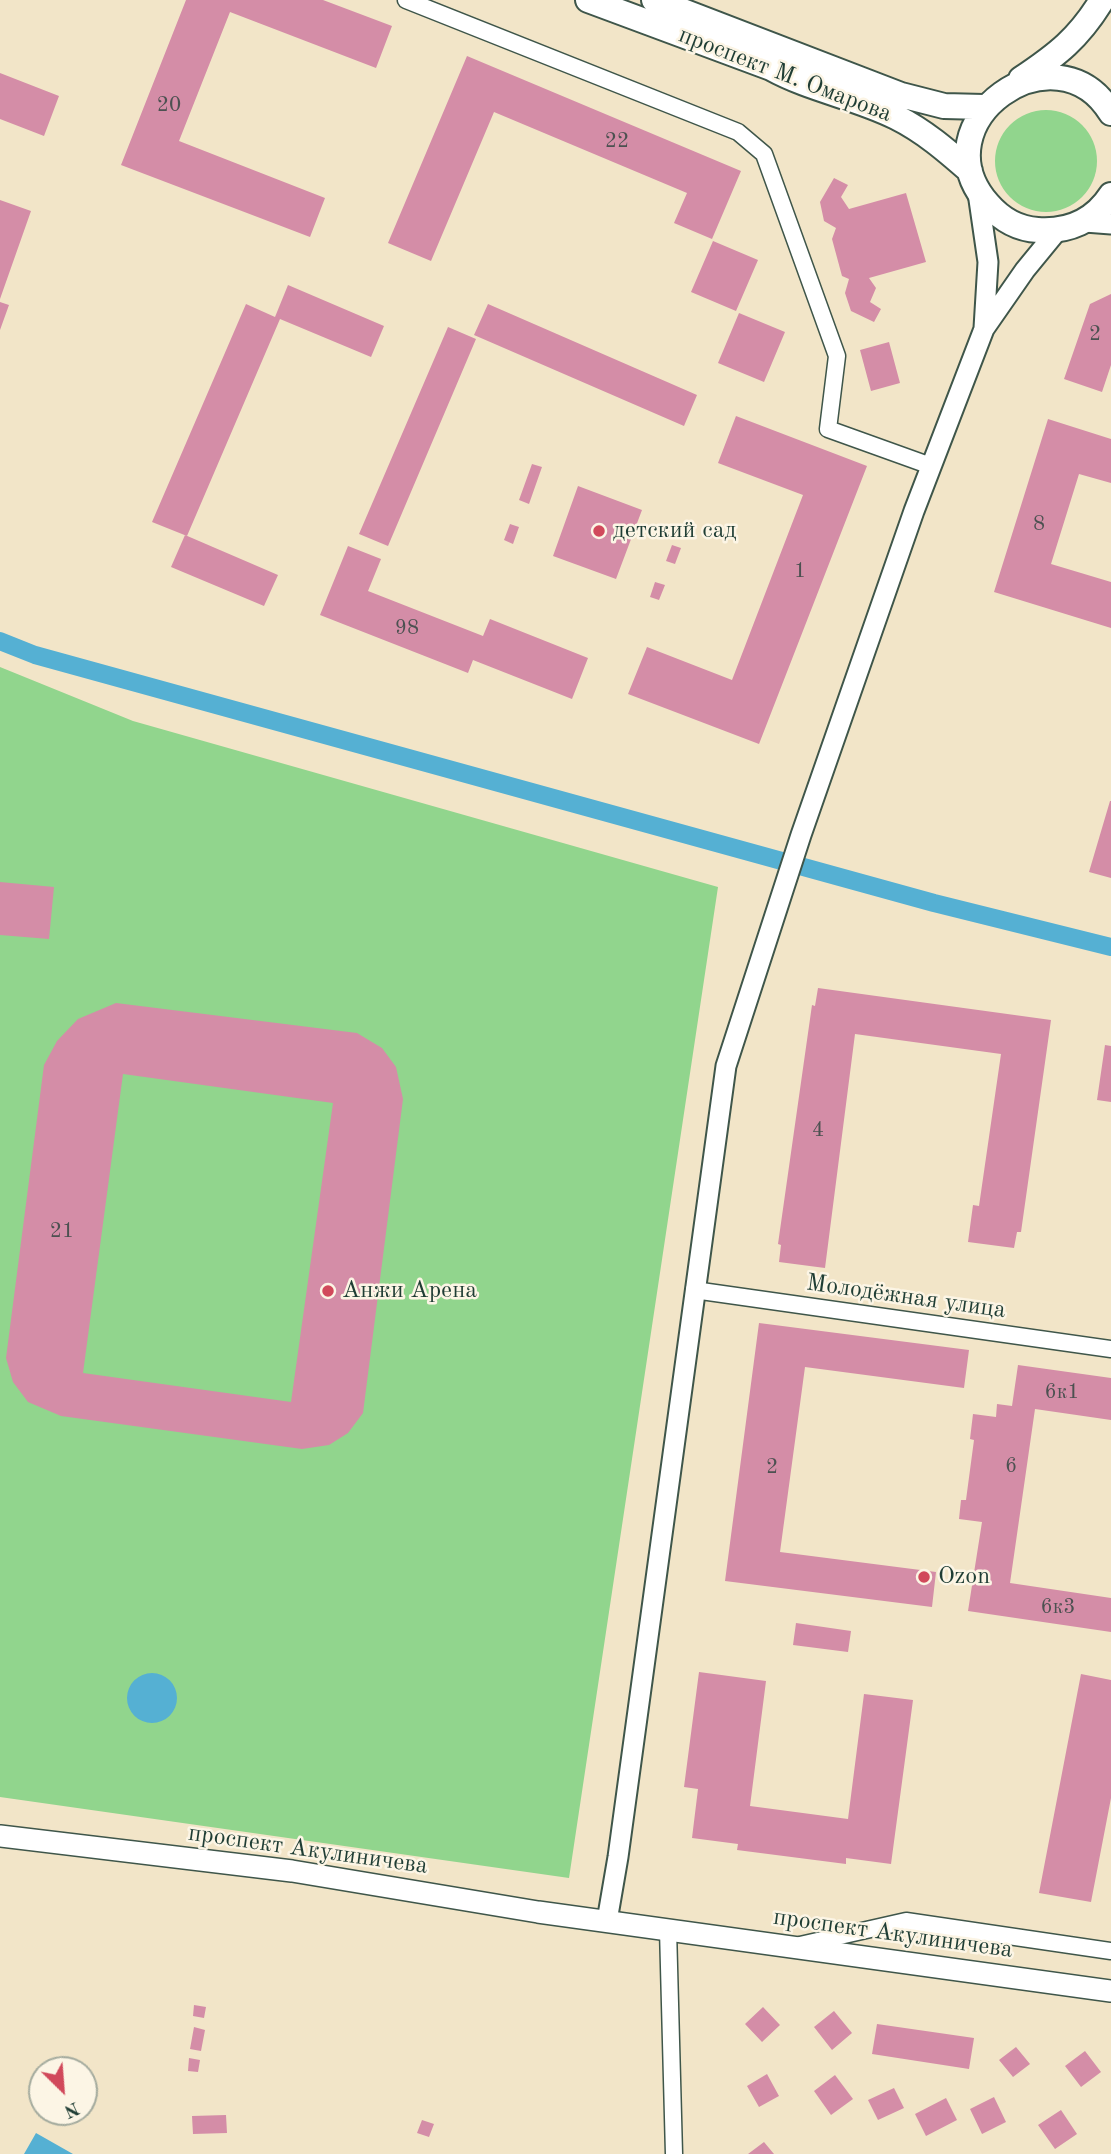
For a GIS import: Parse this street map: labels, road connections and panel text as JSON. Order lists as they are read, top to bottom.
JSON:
{
  "streets": {
    "main road": ["проспект М. Омарова", "проспект Акулиничева"],
    "street": ["Молодёжная улица"]
  },
  "places": ["детский сад", "Анжи Арена", "Ozon"],
  "house_numbers": [
    "20",
    "22",
    "2",
    "8",
    "1",
    "98",
    "4",
    "21",
    "6к1",
    "6",
    "2",
    "6к3"
  ],
  "north": "bottom right"
}
